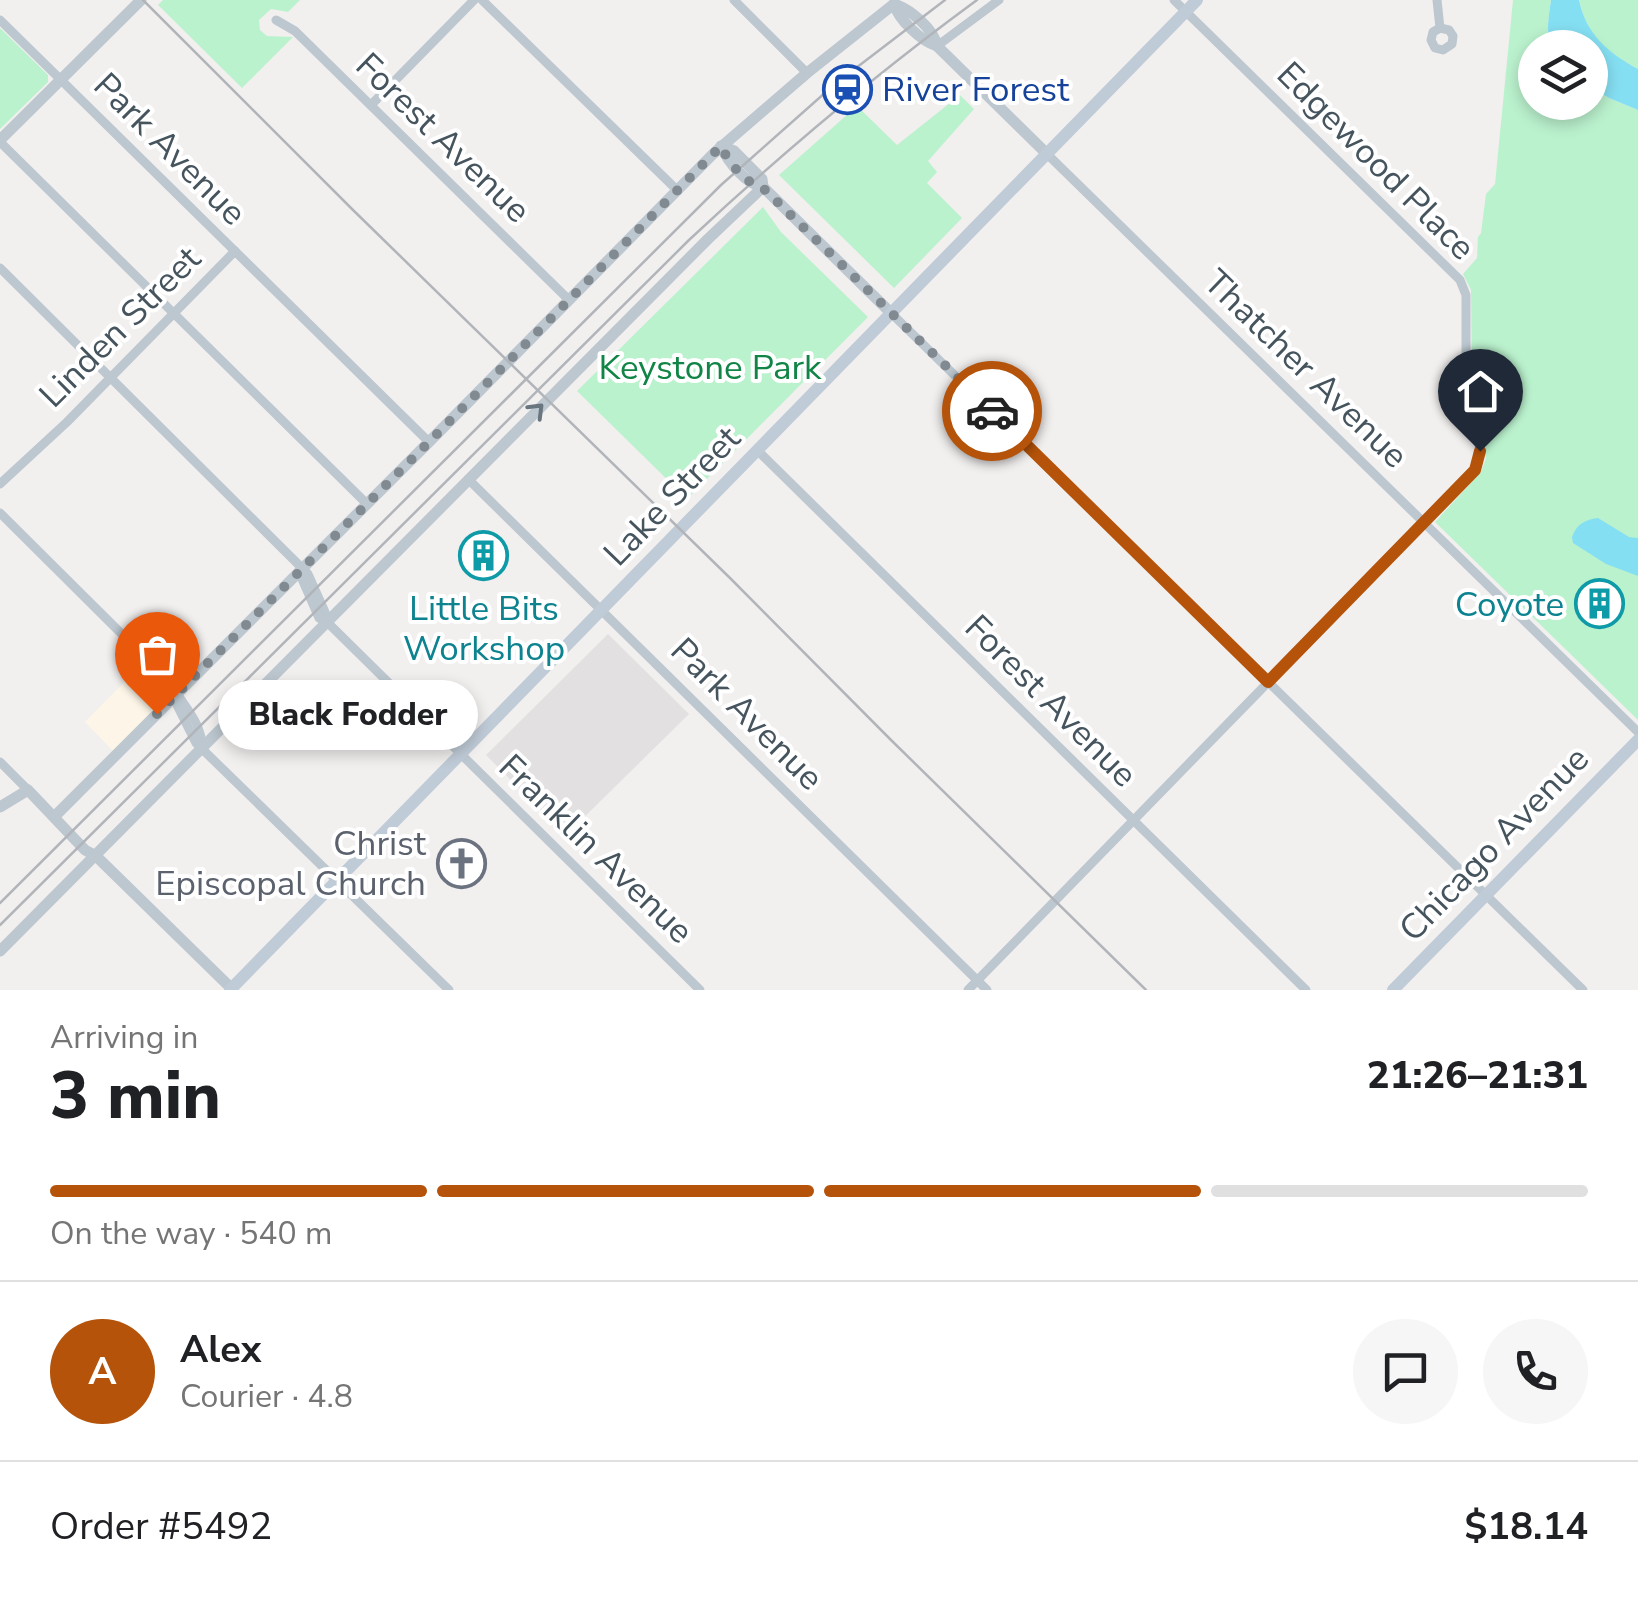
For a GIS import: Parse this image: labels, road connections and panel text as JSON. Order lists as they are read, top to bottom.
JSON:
{
  "streets": {
    "main road": ["Lake Street", "Chicago Avenue"],
    "street": [
      "Forest Avenue",
      "Park Avenue",
      "Edgewood Place",
      "Linden Street",
      "Thatcher Avenue",
      "Franklin Avenue"
    ]
  },
  "crossings": [
    ["Forest Avenue", "Lake Street"],
    ["Park Avenue", "Linden Street"],
    ["Park Avenue", "Lake Street"],
    ["Edgewood Place", "Thatcher Avenue"],
    ["Edgewood Place", "Lake Street"],
    ["Linden Street", "Franklin Avenue"],
    ["Thatcher Avenue", "Lake Street"],
    ["Thatcher Avenue", "Chicago Avenue"],
    ["Lake Street", "Franklin Avenue"]
  ],
  "parks": ["Keystone Park"],
  "places": {
    "station": ["River Forest"],
    "building": ["Little Bits Workshop", "Coyote"],
    "other": ["Black Fodder"],
    "church": ["Christ Episcopal Church"]
  },
  "page": {
    "bubble": "Black Fodder",
    "heading": ["3 min", "Arriving in", "21:26–21:31"],
    "panel": [
      "Alex",
      "Courier · 4.8",
      "Order #5492",
      "$18.14"
    ],
    "bar": "On the way · 540 m",
    "round": "A"
  }
}
